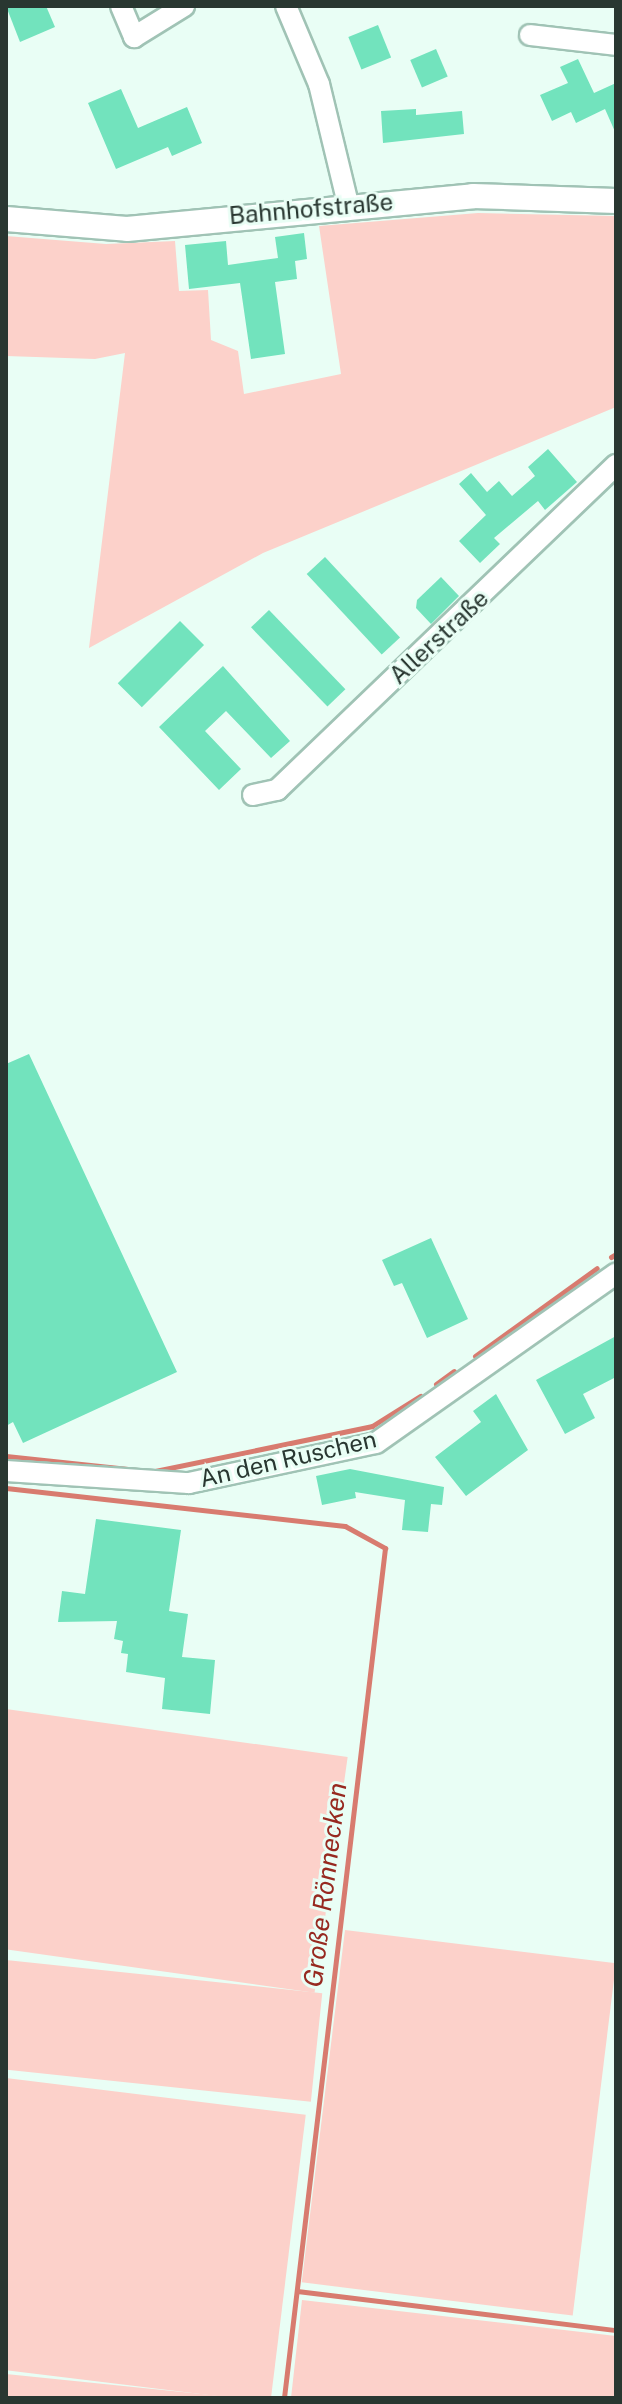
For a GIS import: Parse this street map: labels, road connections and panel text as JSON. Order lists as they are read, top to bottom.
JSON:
{
  "streets": {
    "street": ["Bahnhofstraße", "Allerstraße", "An den Ruschen"]
  },
  "water": ["Große Rönnecken"]
}
